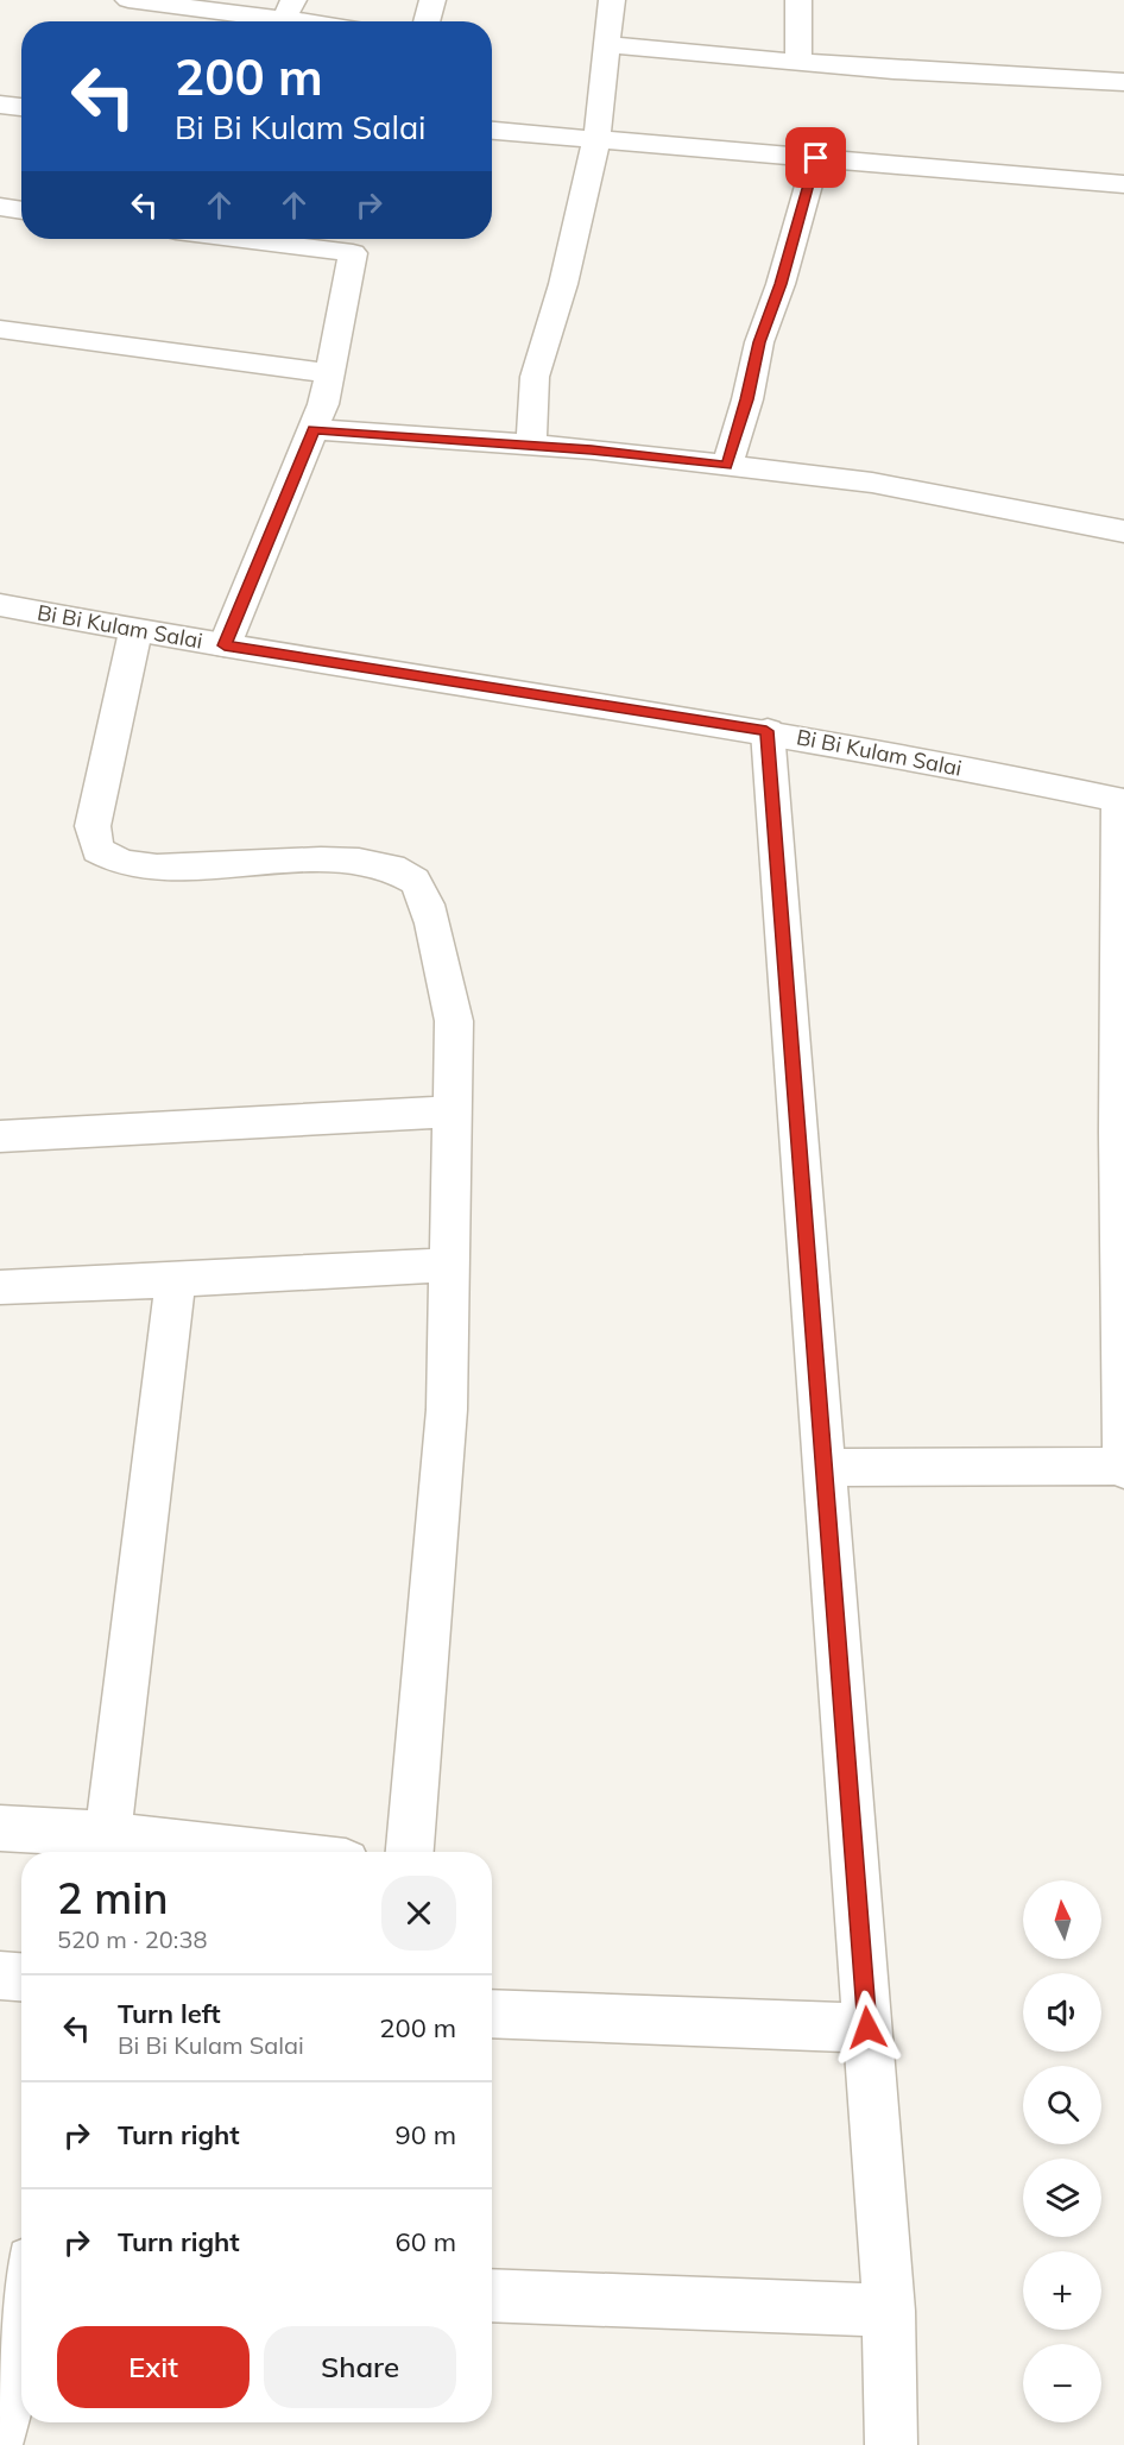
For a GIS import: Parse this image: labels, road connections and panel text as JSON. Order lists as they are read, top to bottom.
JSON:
{
  "streets": {
    "street": ["Bi Bi Kulam Salai"]
  },
  "north": "top",
  "page": {
    "turn": ["200 m", "Bi Bi Kulam Salai"],
    "heading": ["2 min", "520 m · 20:38"],
    "map_buttons": ["+", "−"],
    "list": [
      {
        "name": "Turn left",
        "note": "Bi Bi Kulam Salai",
        "value": "200 m"
      },
      {
        "name": "Turn right",
        "value": "90 m"
      },
      {
        "name": "Turn right",
        "value": "60 m"
      }
    ],
    "buttons": ["Exit", "Share"]
  }
}
